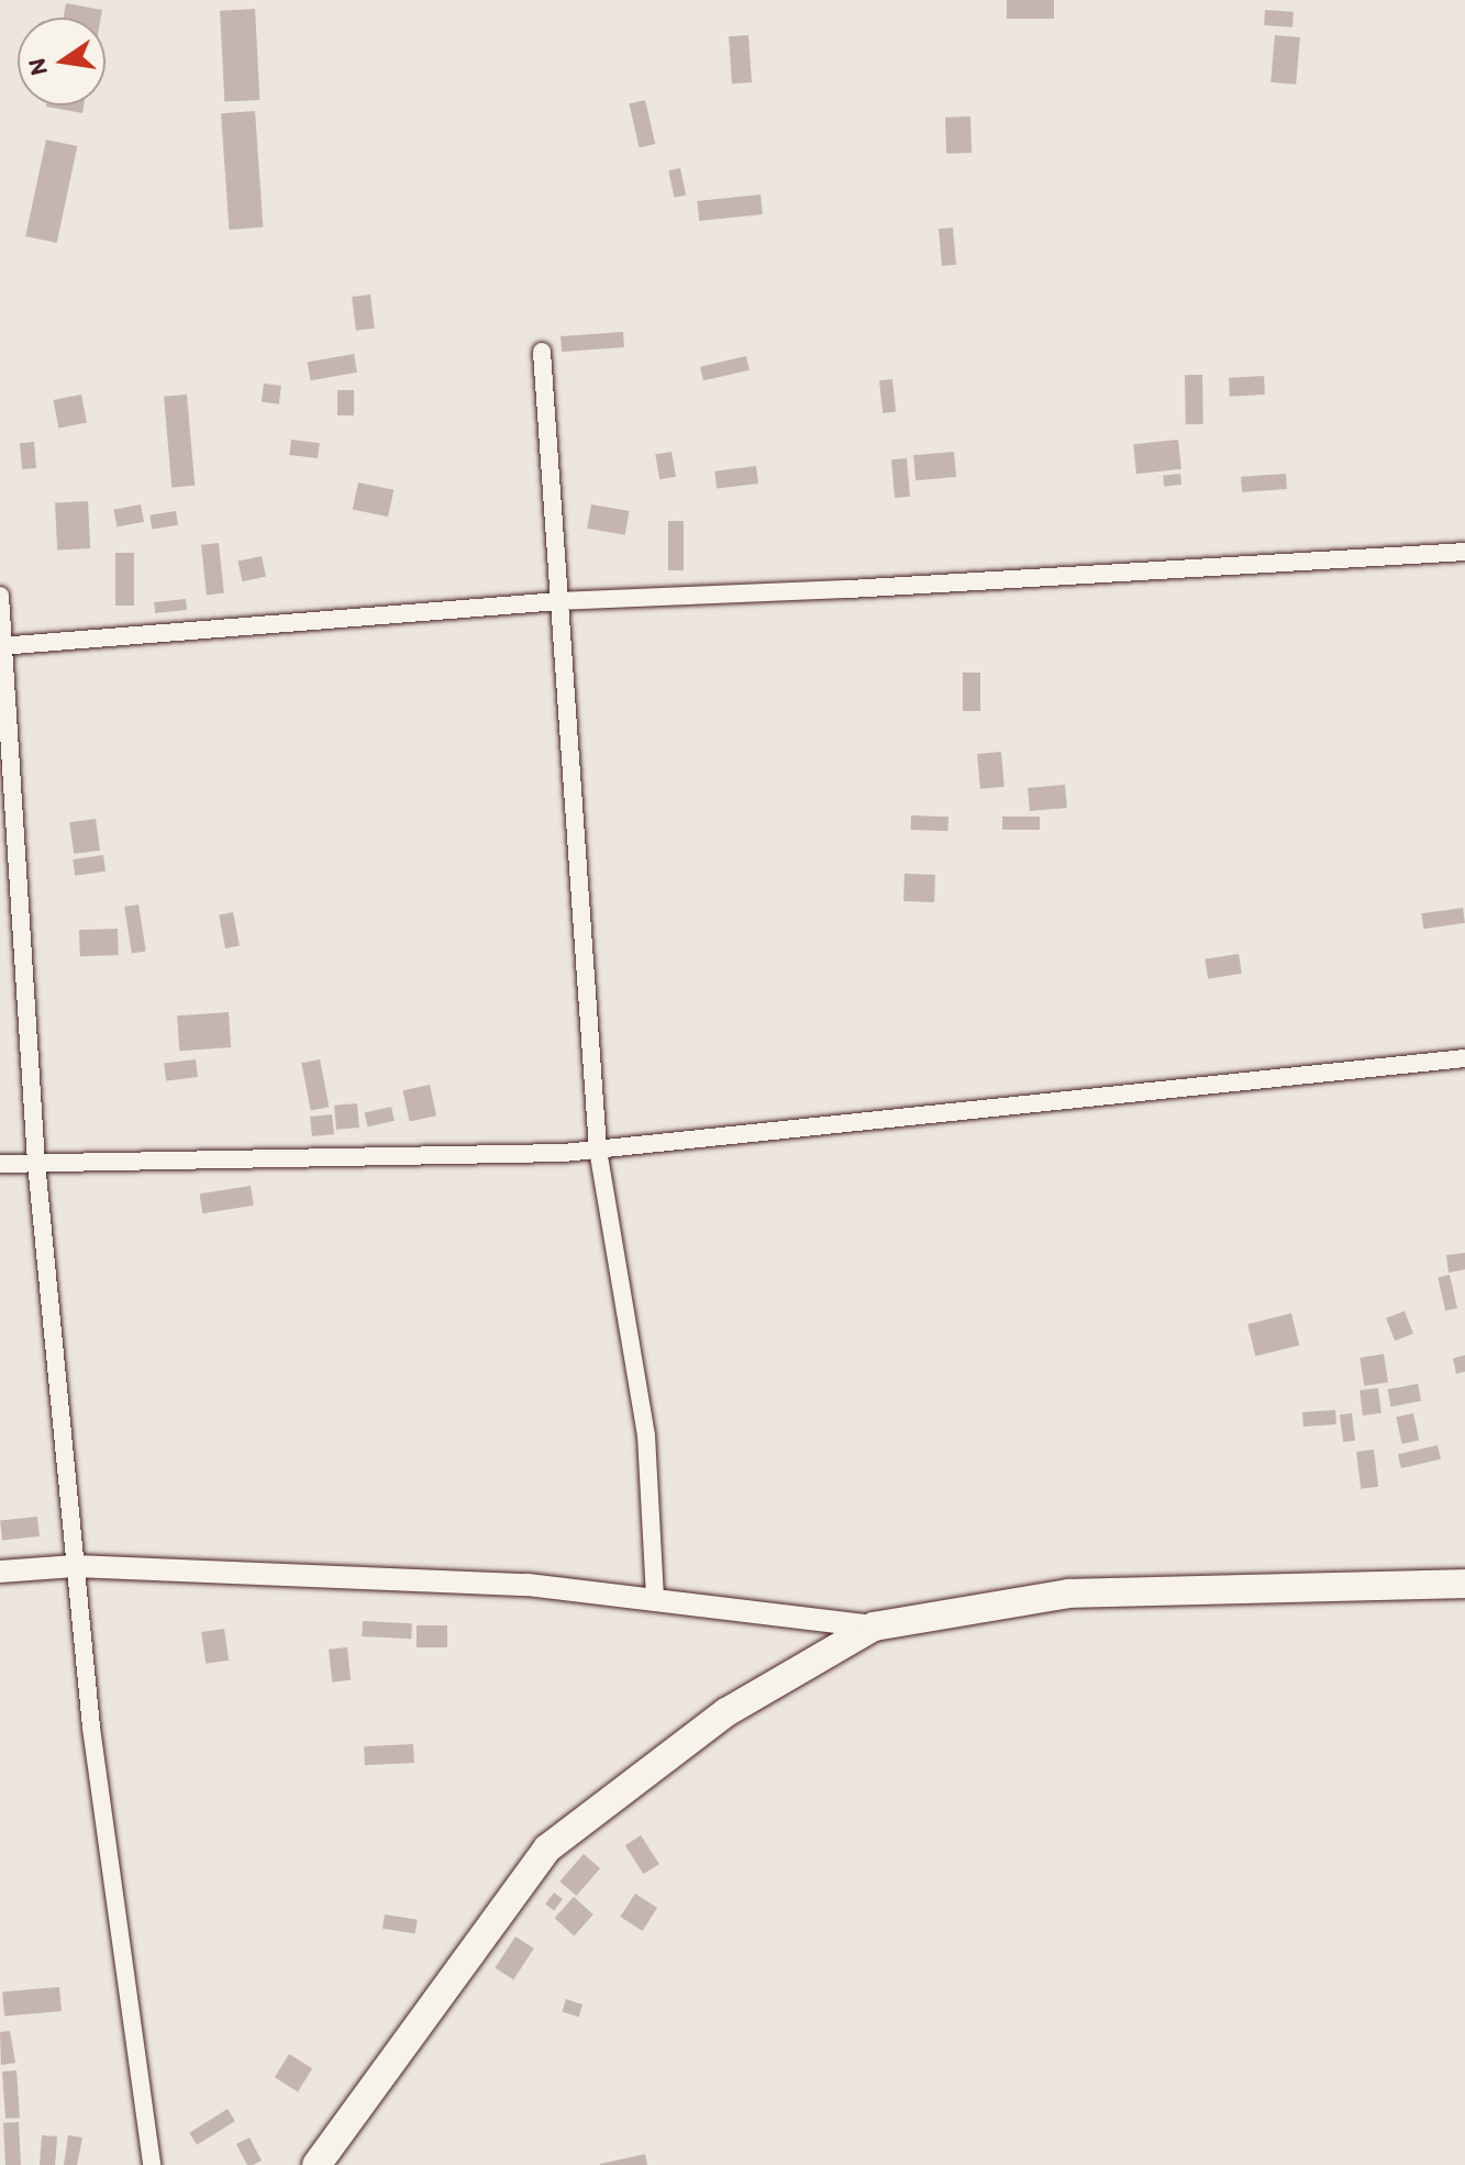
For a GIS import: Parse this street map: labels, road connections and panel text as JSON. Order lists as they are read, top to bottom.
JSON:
{
  "north": "left"
}
